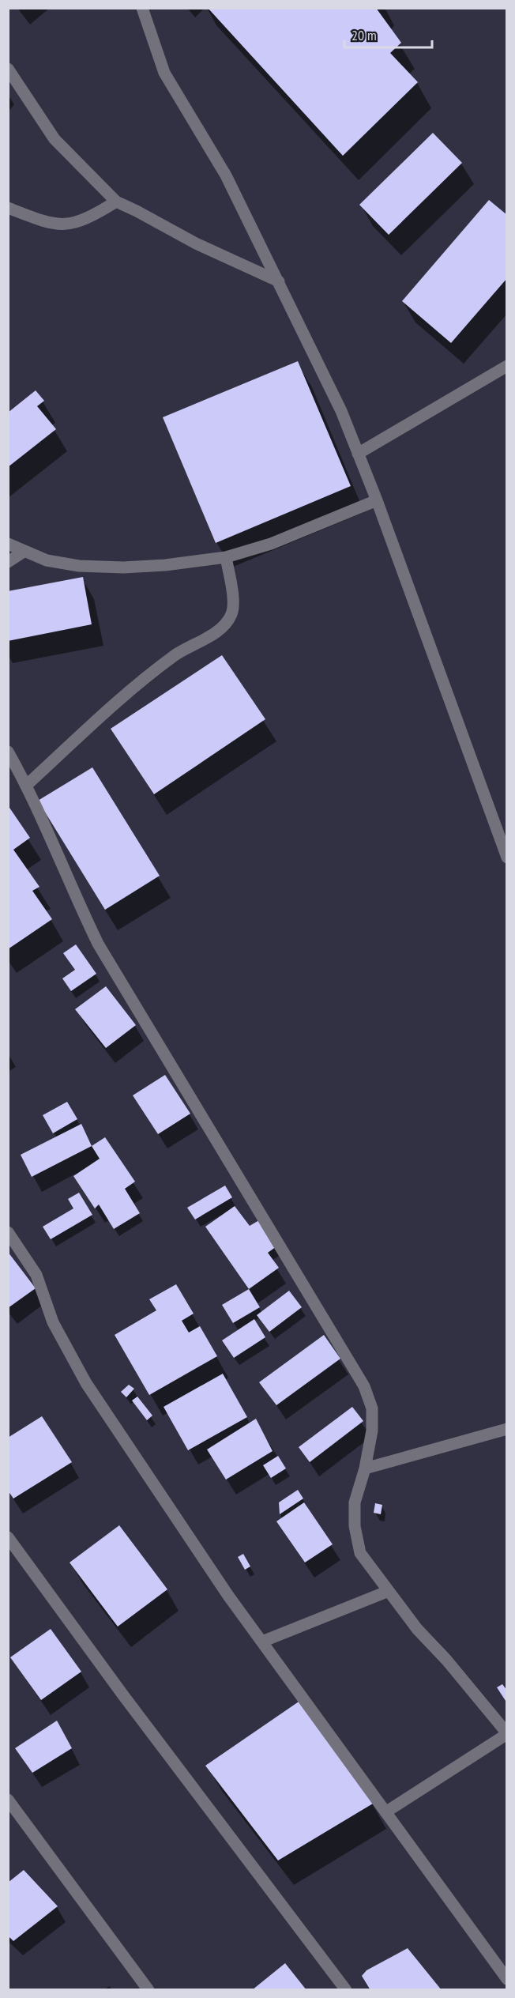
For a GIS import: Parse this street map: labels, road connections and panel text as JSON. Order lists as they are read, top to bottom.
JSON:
{
  "scale_bar": "20 m"
}
